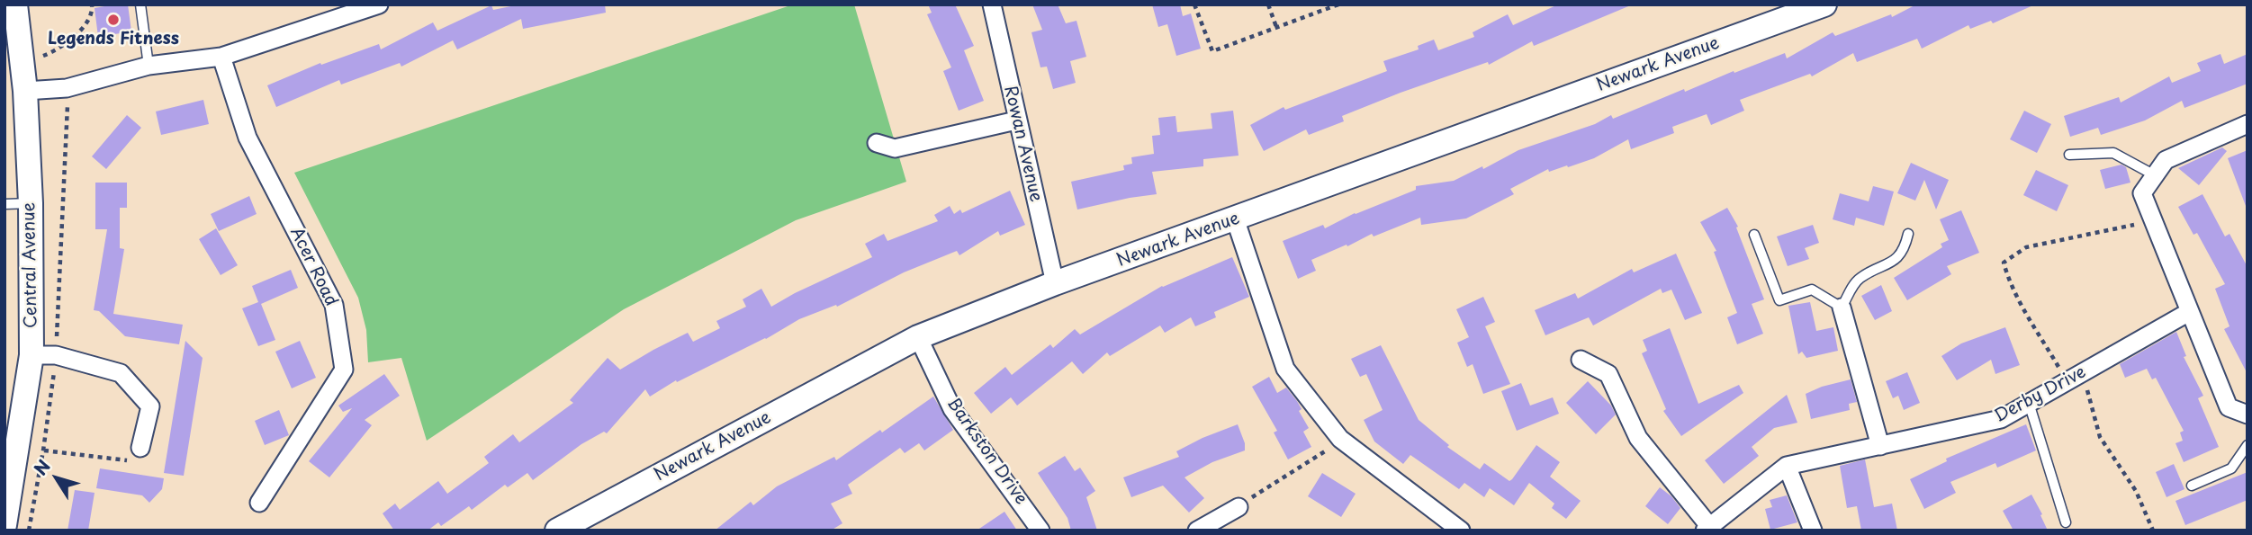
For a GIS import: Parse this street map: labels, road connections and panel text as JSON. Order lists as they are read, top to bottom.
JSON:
{
  "streets": {
    "street": [
      "Newark Avenue",
      "Rowan Avenue",
      "Central Avenue",
      "Acer Road",
      "Derby Drive",
      "Barkston Drive"
    ]
  },
  "crossings": [
    ["Newark Avenue", "Rowan Avenue"],
    ["Newark Avenue", "Barkston Drive"]
  ],
  "places": ["Legends Fitness"],
  "north": "top left"
}
